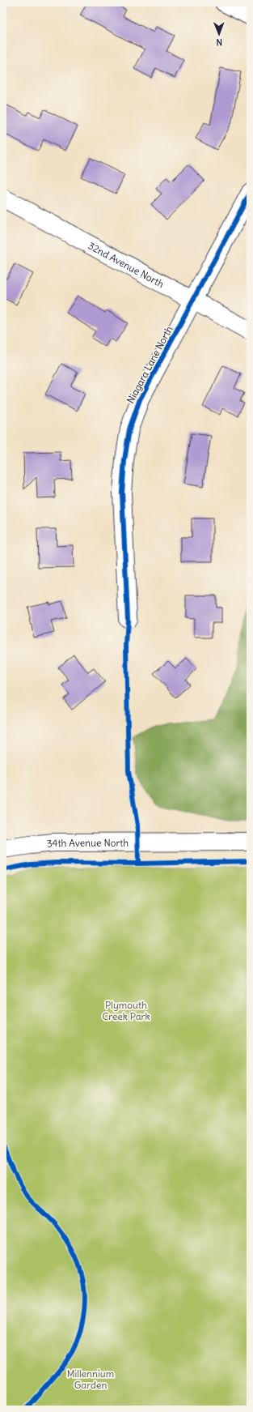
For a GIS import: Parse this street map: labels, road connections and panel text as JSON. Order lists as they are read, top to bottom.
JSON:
{
  "streets": {
    "street": ["32nd Avenue North", "Niagara Lane North", "34th Avenue North"]
  },
  "crossings": [
    ["32nd Avenue North", "Niagara Lane North"]
  ],
  "parks": ["Plymouth Creek Park", "Millennium Garden"],
  "north": "bottom"
}
